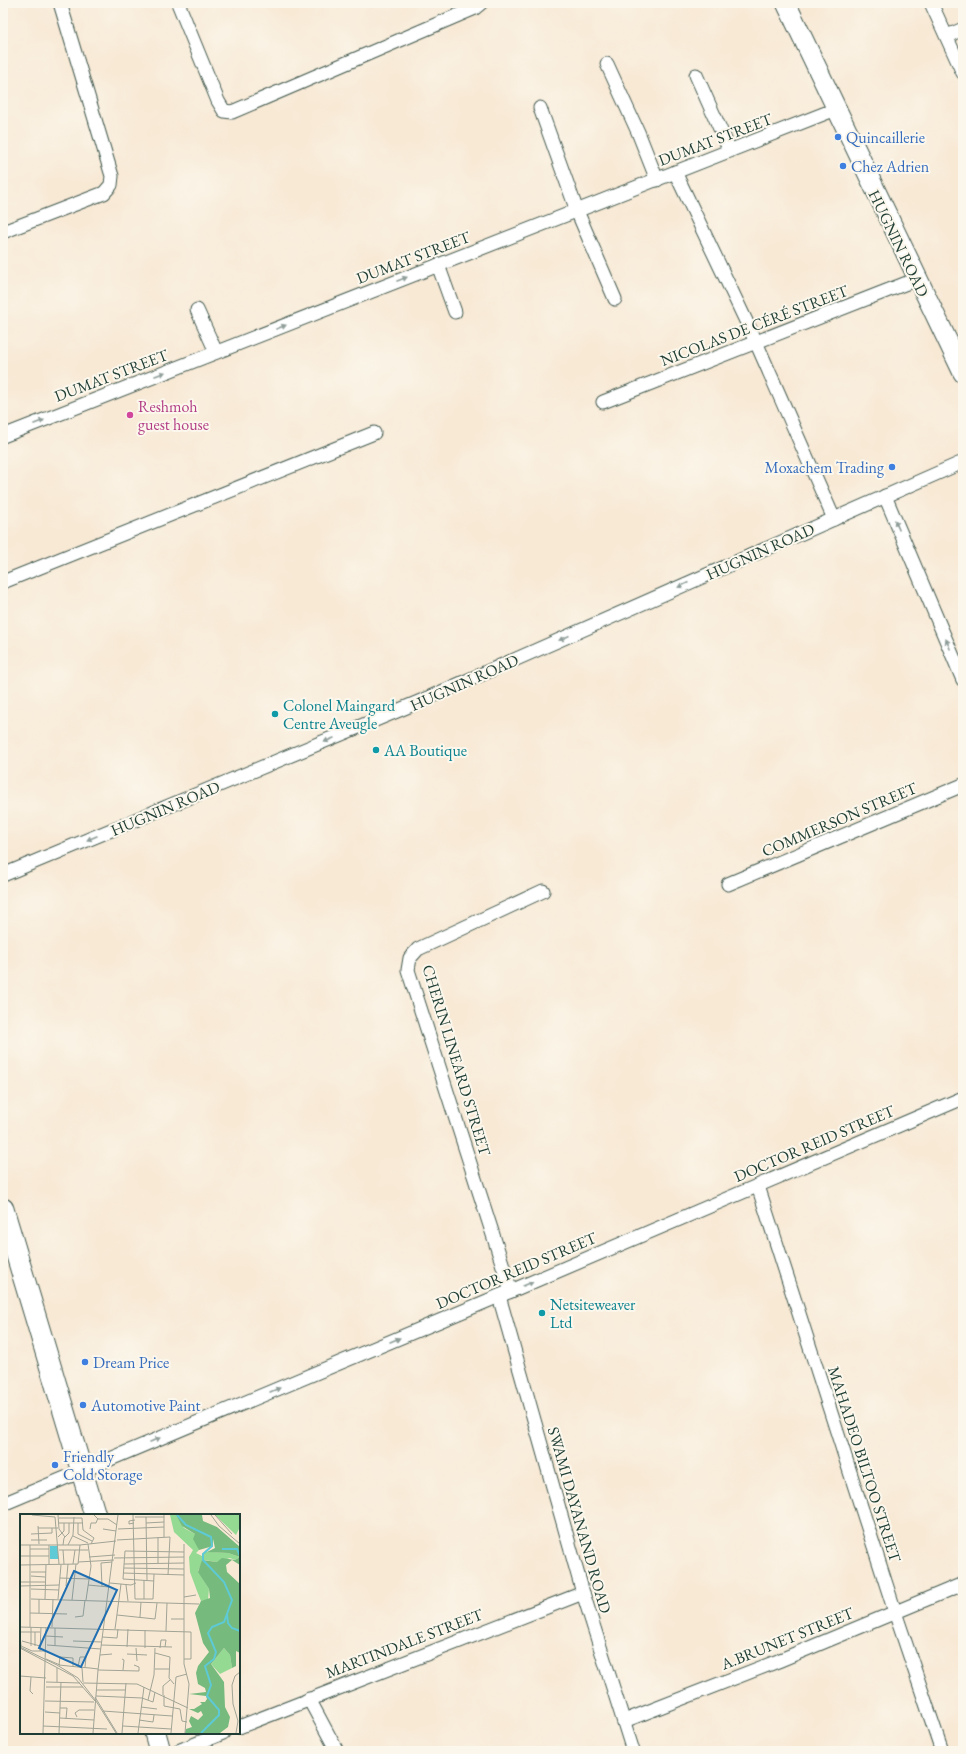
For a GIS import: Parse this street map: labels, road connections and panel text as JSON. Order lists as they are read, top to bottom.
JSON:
{
  "streets": {
    "street": [
      "DUMAT STREET",
      "HUGNIN ROAD",
      "NICOLAS DE CÉRÉ STREET",
      "COMMERSON STREET",
      "CHERIN LINEARD STREET",
      "DOCTOR REID STREET",
      "MAHADEO BILTOO STREET",
      "SWAMI DAYANAND ROAD",
      "A.BRUNET STREET",
      "MARTINDALE STREET"
    ]
  },
  "crossings": [
    ["DUMAT STREET", "HUGNIN ROAD"],
    ["HUGNIN ROAD", "NICOLAS DE CÉRÉ STREET"],
    ["CHERIN LINEARD STREET", "DOCTOR REID STREET"],
    ["CHERIN LINEARD STREET", "SWAMI DAYANAND ROAD"],
    ["DOCTOR REID STREET", "MAHADEO BILTOO STREET"],
    ["DOCTOR REID STREET", "SWAMI DAYANAND ROAD"],
    ["MAHADEO BILTOO STREET", "A.BRUNET STREET"],
    ["SWAMI DAYANAND ROAD", "A.BRUNET STREET"],
    ["SWAMI DAYANAND ROAD", "MARTINDALE STREET"]
  ],
  "one_way": ["DUMAT STREET", "HUGNIN ROAD", "DOCTOR REID STREET"],
  "places": [
    "Quincaillerie",
    "Chez Adrien",
    "Reshmoh guest house",
    "Moxachem Trading",
    "Colonel Maingard Centre Aveugle",
    "AA Boutique",
    "Netsiteweaver Ltd",
    "Dream Price",
    "Automotive Paint",
    "Friendly Cold Storage"
  ]
}
